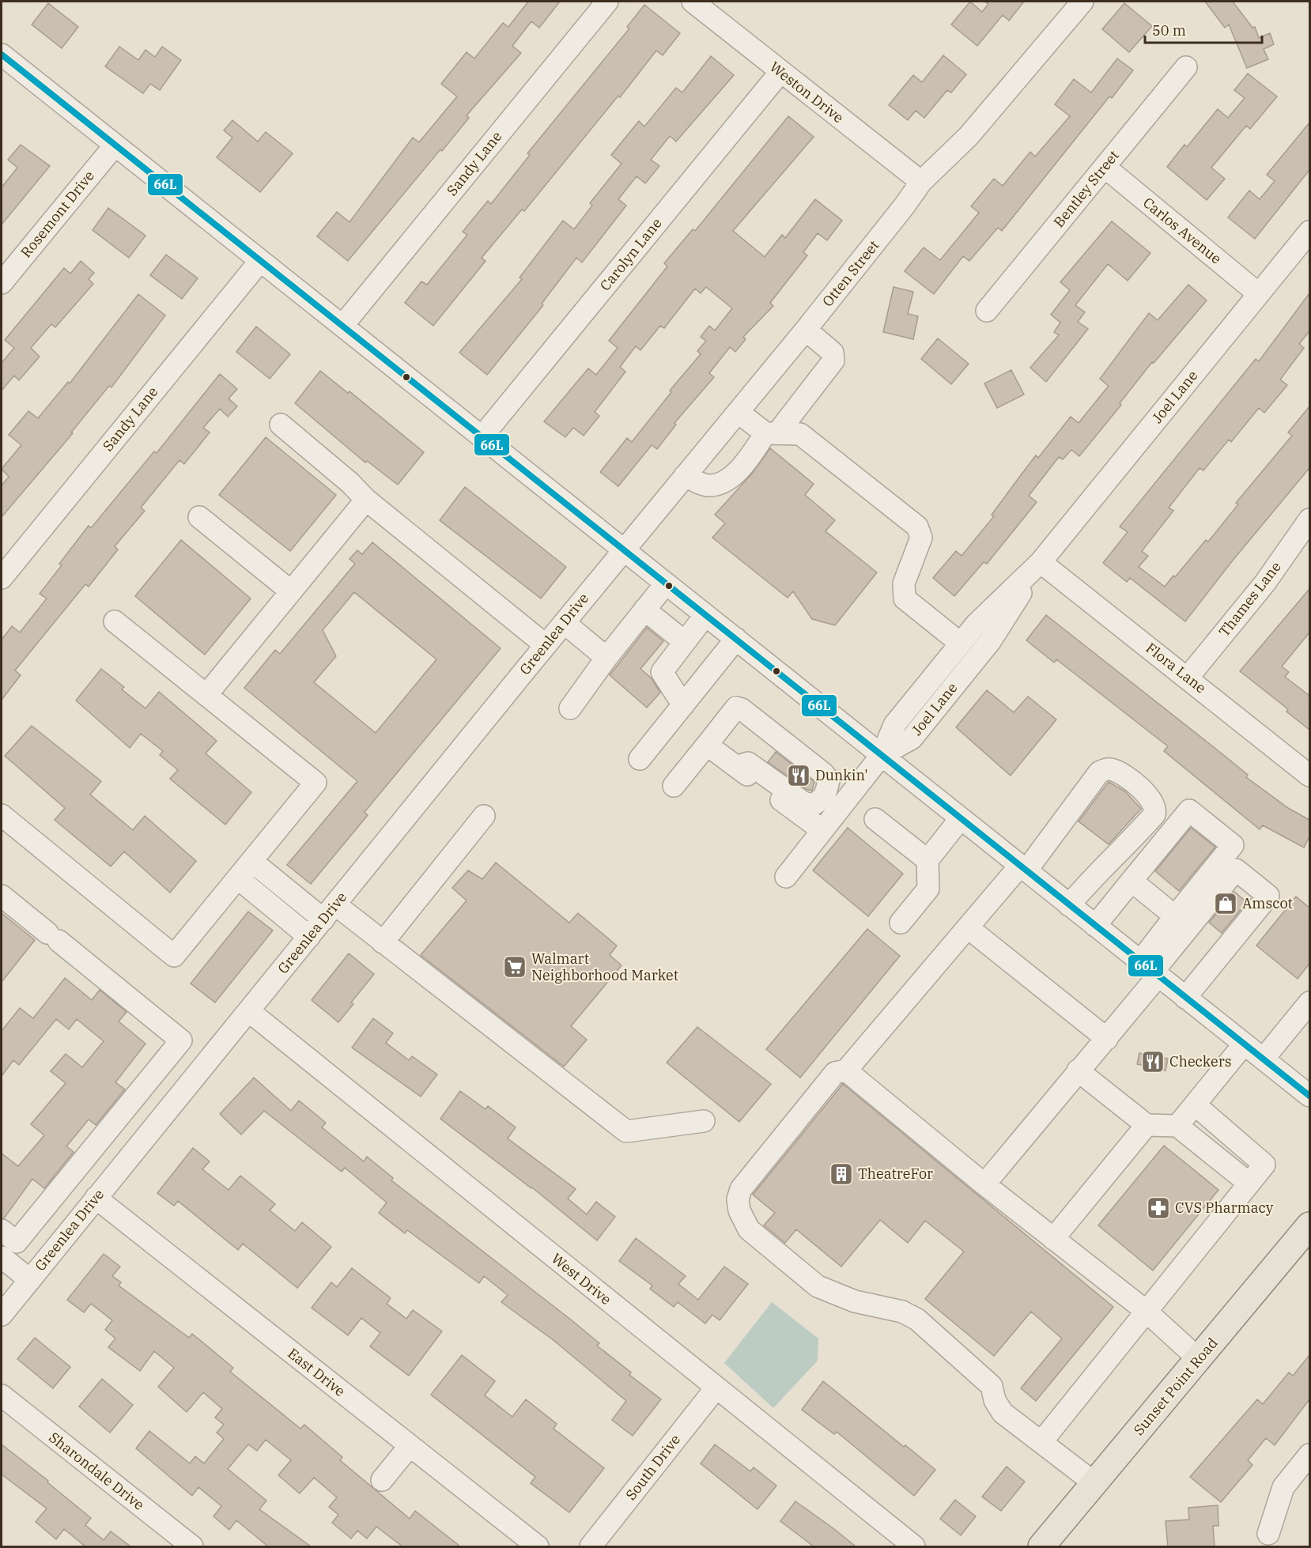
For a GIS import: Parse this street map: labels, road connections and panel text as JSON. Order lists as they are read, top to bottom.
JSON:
{
  "streets": {
    "main road": ["Sunset Point Road"],
    "street": [
      "Weston Drive",
      "Sandy Lane",
      "Bentley Street",
      "Rosemont Drive",
      "Carlos Avenue",
      "Carolyn Lane",
      "Otten Street",
      "Joel Lane",
      "Thames Lane",
      "Greenlea Drive",
      "Flora Lane",
      "West Drive",
      "East Drive",
      "South Drive",
      "Sharondale Drive"
    ]
  },
  "crossings": [
    ["Weston Drive", "Carolyn Lane"],
    ["Weston Drive", "Otten Street"],
    ["Bentley Street", "Carlos Avenue"],
    ["Carlos Avenue", "Joel Lane"],
    ["Otten Street", "Greenlea Drive"],
    ["Joel Lane", "Flora Lane"],
    ["Thames Lane", "Flora Lane"],
    ["Greenlea Drive", "West Drive"],
    ["Greenlea Drive", "East Drive"],
    ["West Drive", "South Drive"]
  ],
  "places": {
    "restaurant": ["Dunkin'", "Checkers"],
    "shop": ["Amscot"],
    "supermarket": ["Walmart Neighborhood Market"],
    "building": ["TheatreFor"],
    "pharmacy": ["CVS Pharmacy"]
  },
  "lines": ["transit line 66L"],
  "scale_bar": "50 m"
}
